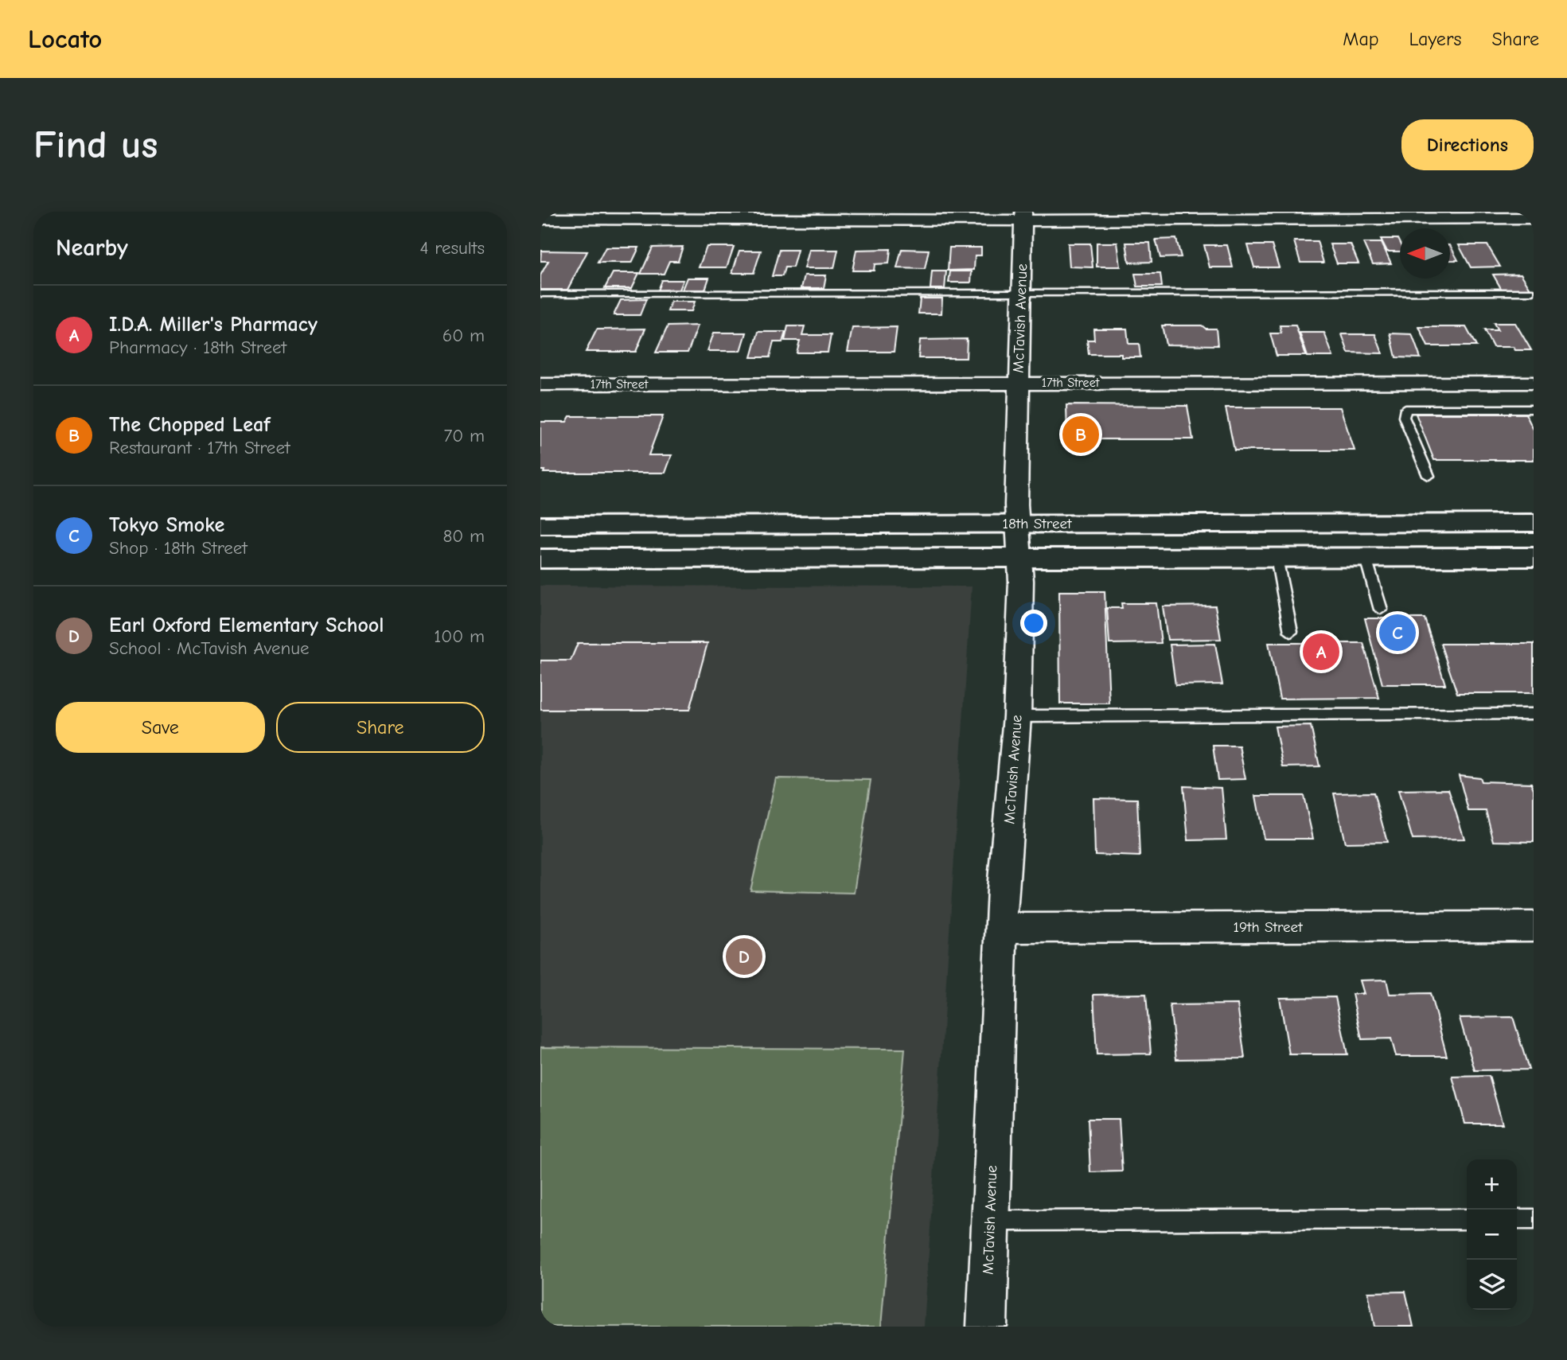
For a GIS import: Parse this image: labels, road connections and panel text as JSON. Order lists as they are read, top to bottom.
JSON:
{
  "streets": {
    "main road": ["18th Street"],
    "street": ["McTavish Avenue", "17th Street", "19th Street"]
  },
  "crossings": [
    ["McTavish Avenue", "17th Street"],
    ["McTavish Avenue", "18th Street"],
    ["McTavish Avenue", "19th Street"]
  ],
  "north": "left",
  "page": {
    "header": "Locato",
    "nav": ["Map", "Layers", "Share"],
    "buttons": [
      "Directions",
      ["Save", "Share"]
    ],
    "title": "Find us",
    "heading": ["Nearby", "4 results"],
    "list": [
      {
        "mark": "A",
        "name": "I.D.A. Miller's Pharmacy",
        "note": "Pharmacy · 18th Street",
        "value": "60 m"
      },
      {
        "mark": "B",
        "name": "The Chopped Leaf",
        "note": "Restaurant · 17th Street",
        "value": "70 m"
      },
      {
        "mark": "C",
        "name": "Tokyo Smoke",
        "note": "Shop · 18th Street",
        "value": "80 m"
      },
      {
        "mark": "D",
        "name": "Earl Oxford Elementary School",
        "note": "School · McTavish Avenue",
        "value": "100 m"
      }
    ],
    "pins": [
      "B",
      "C",
      "A",
      "D"
    ],
    "map_buttons": ["+", "−"]
  }
}
